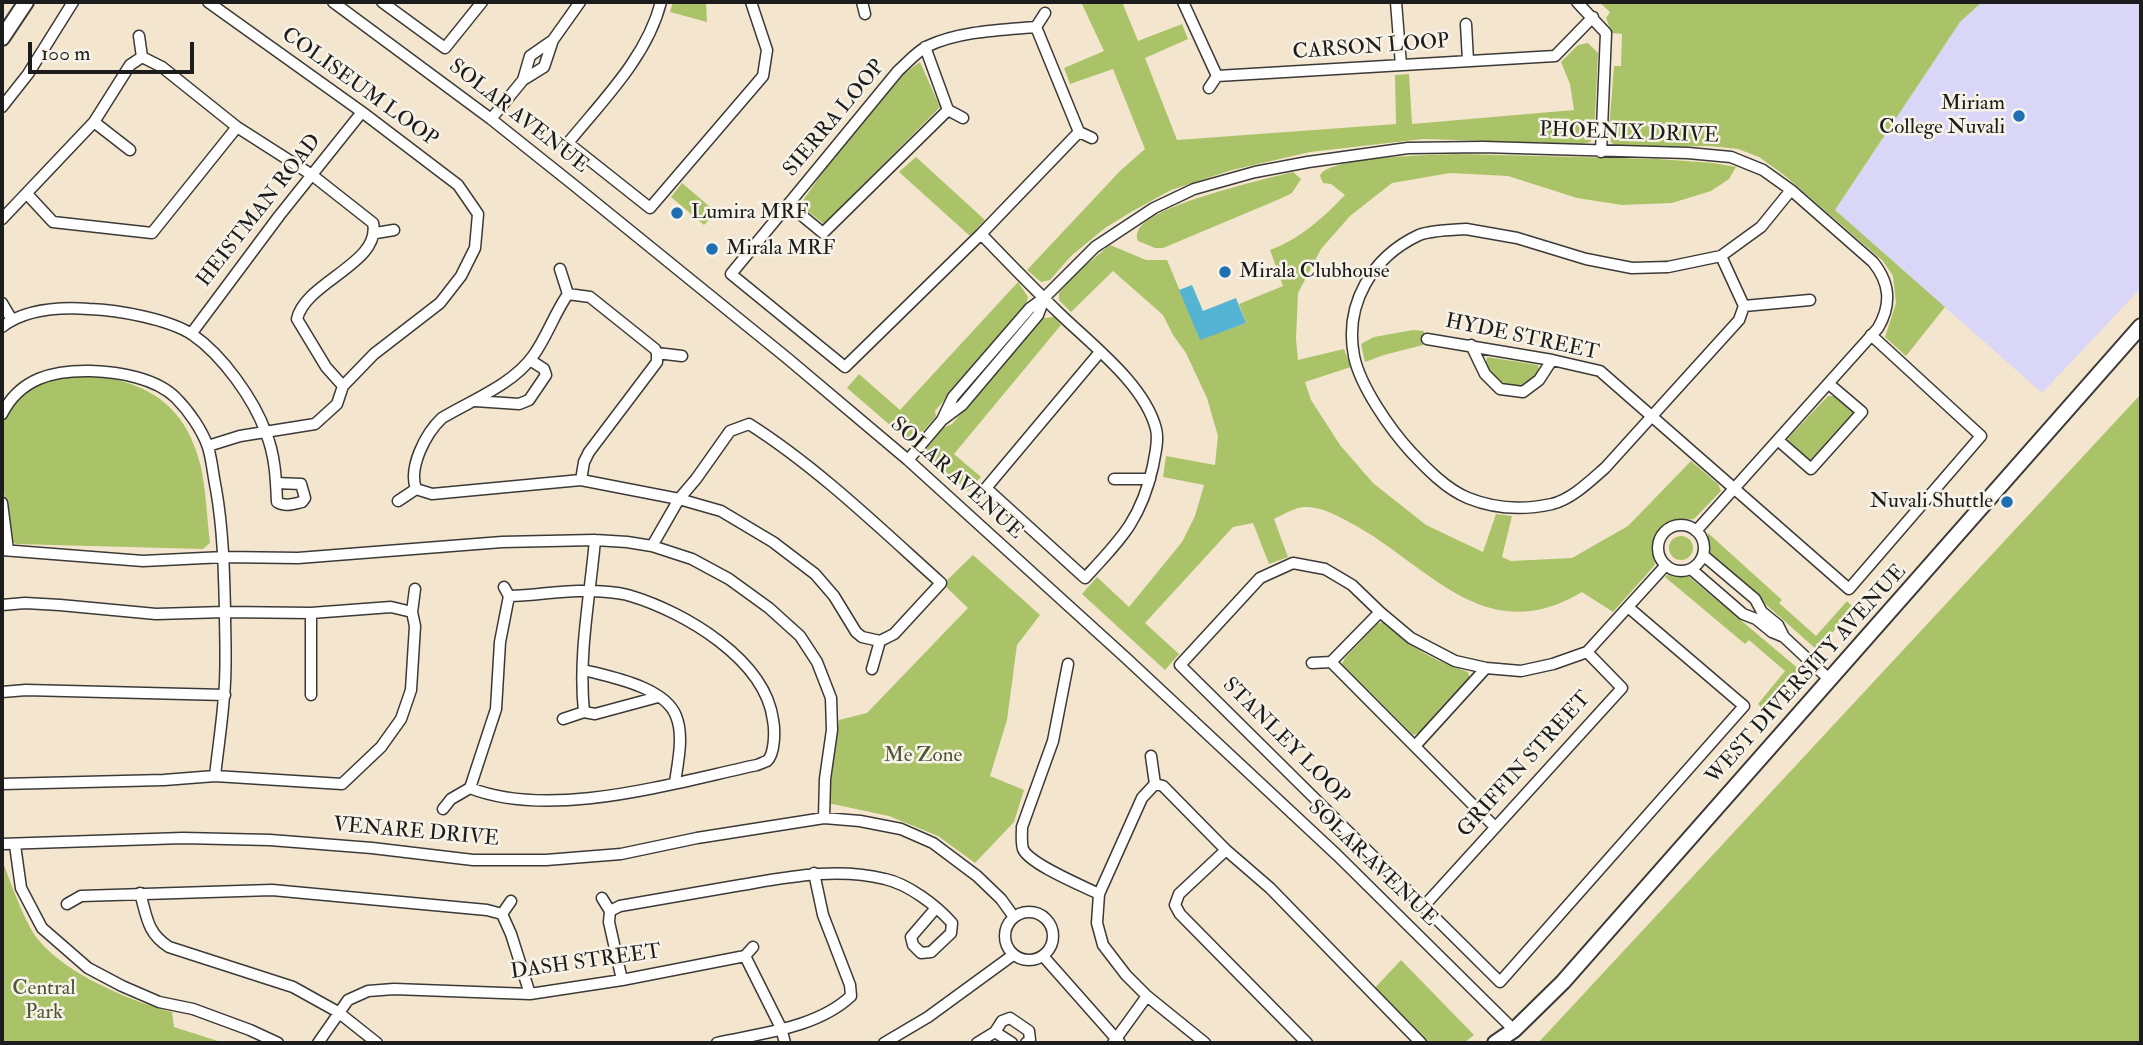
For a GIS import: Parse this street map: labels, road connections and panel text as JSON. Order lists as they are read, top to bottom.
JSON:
{
  "streets": {
    "street": [
      "CARSON LOOP",
      "COLISEUM LOOP",
      "SOLAR AVENUE",
      "SIERRA LOOP",
      "PHOENIX DRIVE",
      "HEISTMAN ROAD",
      "HYDE STREET",
      "WEST DIVERSITY AVENUE",
      "STANLEY LOOP",
      "GRIFFIN STREET",
      "VENARE DRIVE",
      "DASH STREET"
    ]
  },
  "crossings": [
    ["COLISEUM LOOP", "HEISTMAN ROAD"],
    ["SOLAR AVENUE", "PHOENIX DRIVE"],
    ["SOLAR AVENUE", "WEST DIVERSITY AVENUE"],
    ["PHOENIX DRIVE", "HYDE STREET"],
    ["PHOENIX DRIVE", "STANLEY LOOP"],
    ["STANLEY LOOP", "GRIFFIN STREET"]
  ],
  "parks": ["Me Zone", "Central Park"],
  "places": [
    "Miriam College Nuvali",
    "Lumira MRF",
    "Mirala MRF",
    "Mirala Clubhouse",
    "Nuvali Shuttle"
  ],
  "scale_bar": "100 m"
}
